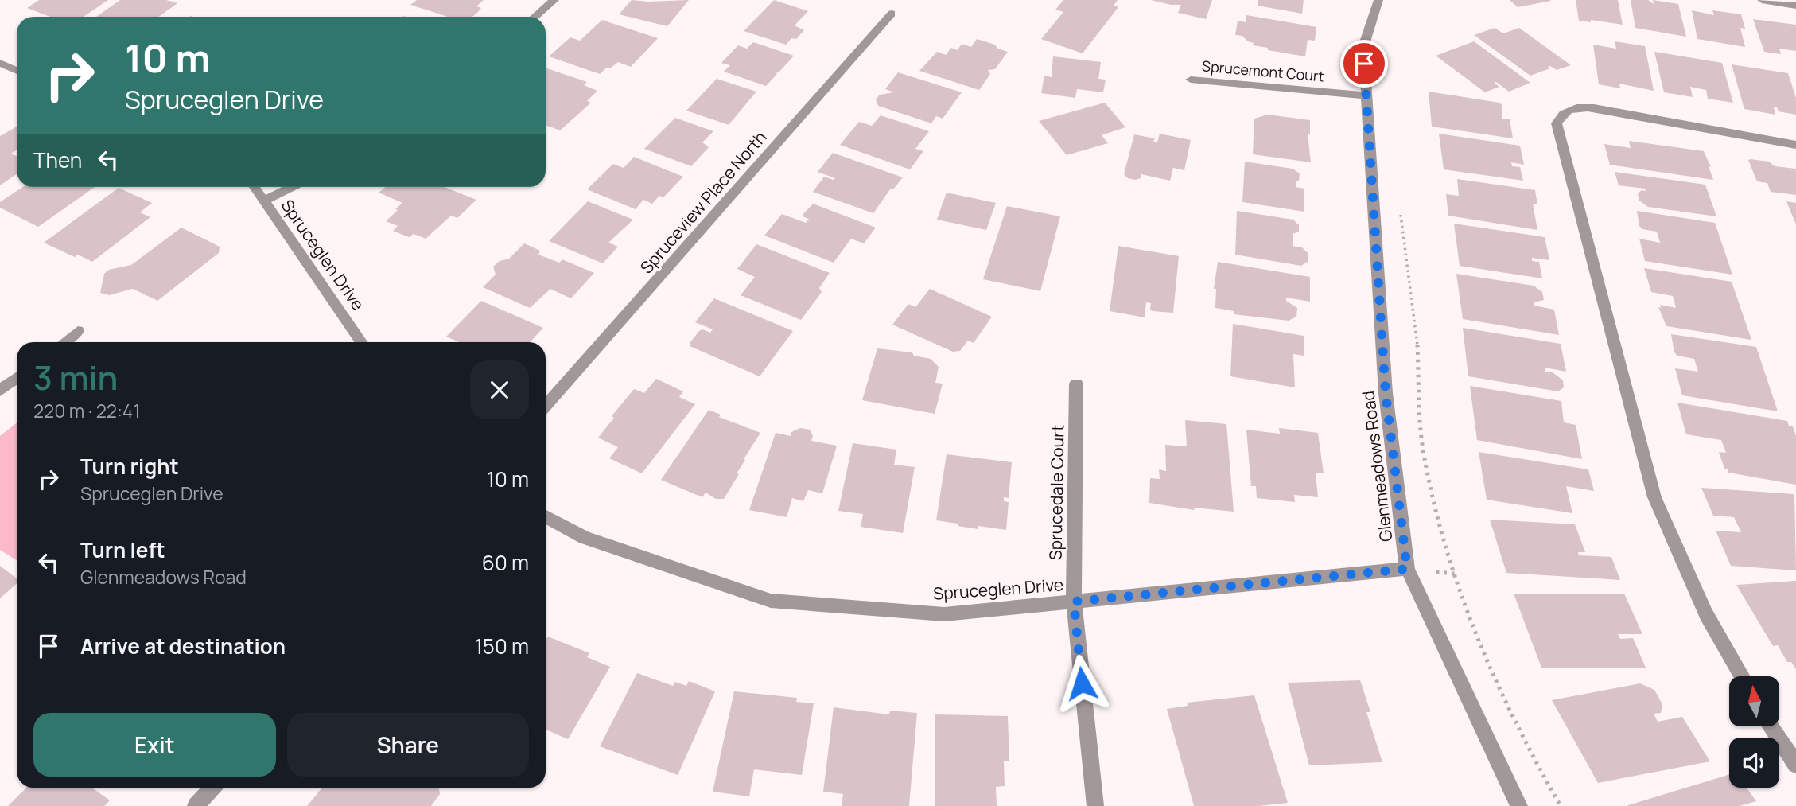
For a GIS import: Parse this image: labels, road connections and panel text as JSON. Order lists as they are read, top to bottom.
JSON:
{
  "streets": {
    "street": [
      "Sprucemont Court",
      "Spruceview Place North",
      "Spruceglen Drive",
      "Glenmeadows Road",
      "Sprucedale Court"
    ]
  },
  "crossings": [
    ["Sprucemont Court", "Glenmeadows Road"],
    ["Spruceglen Drive", "Glenmeadows Road"],
    ["Spruceglen Drive", "Sprucedale Court"]
  ],
  "north": "top",
  "page": {
    "turn": ["10 m", "Spruceglen Drive"],
    "then": "Then",
    "heading": ["3 min", "220 m · 22:41"],
    "list": [
      {
        "name": "Turn right",
        "note": "Spruceglen Drive",
        "value": "10 m"
      },
      {
        "name": "Turn left",
        "note": "Glenmeadows Road",
        "value": "60 m"
      },
      {
        "name": "Arrive at destination",
        "value": "150 m"
      }
    ],
    "buttons": ["Exit", "Share"]
  }
}
